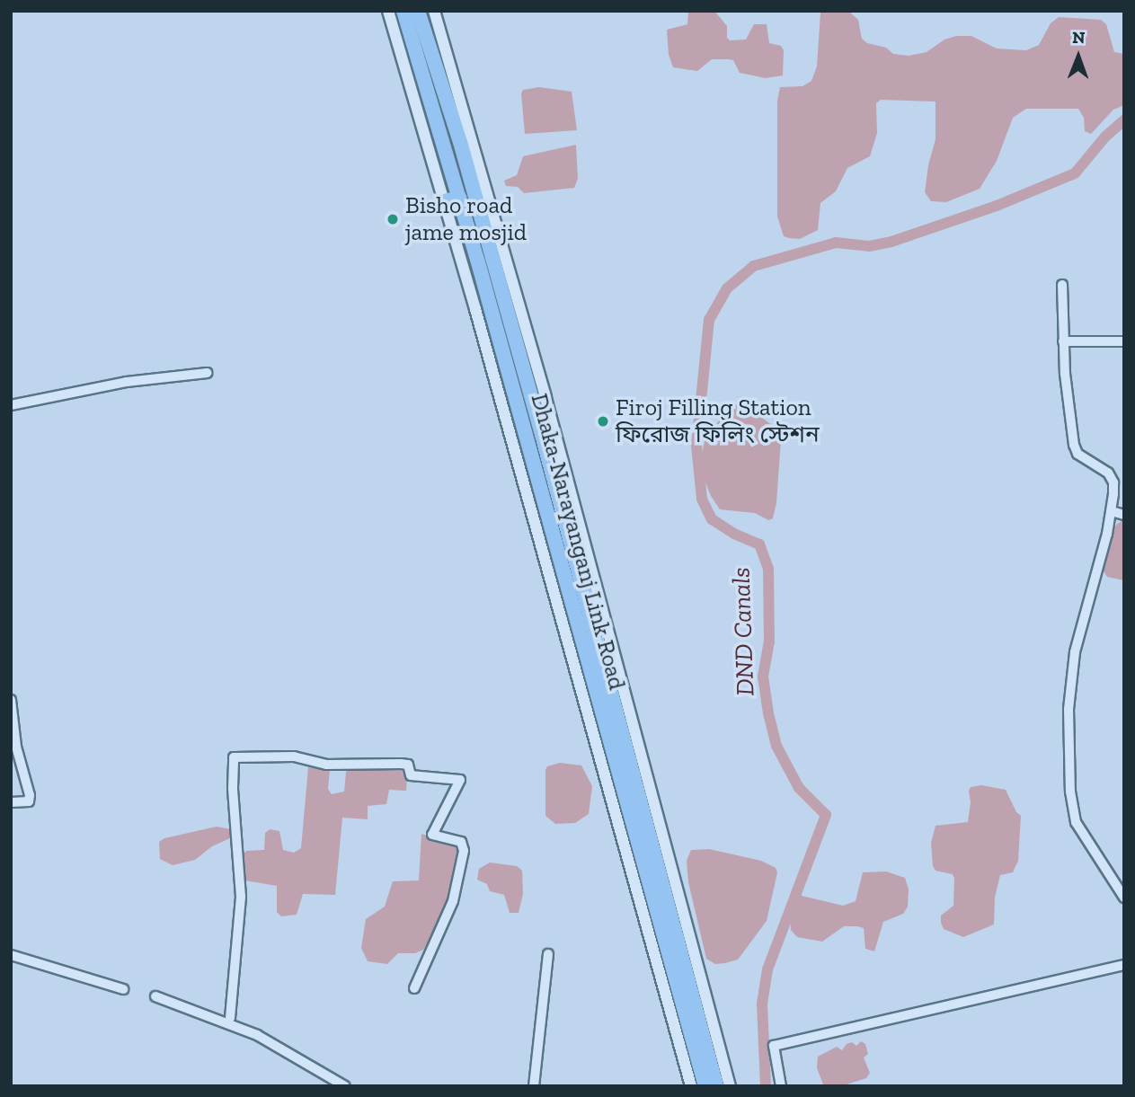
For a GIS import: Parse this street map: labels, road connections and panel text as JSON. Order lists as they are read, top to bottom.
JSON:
{
  "streets": {
    "main road": ["Dhaka-Narayanganj Link Road"]
  },
  "water": ["DND Canals"],
  "places": ["Bisho road jame mosjid", "Firoj Filling Station ফিরোজ ফিলিং স্টেশন"],
  "north": "top"
}
